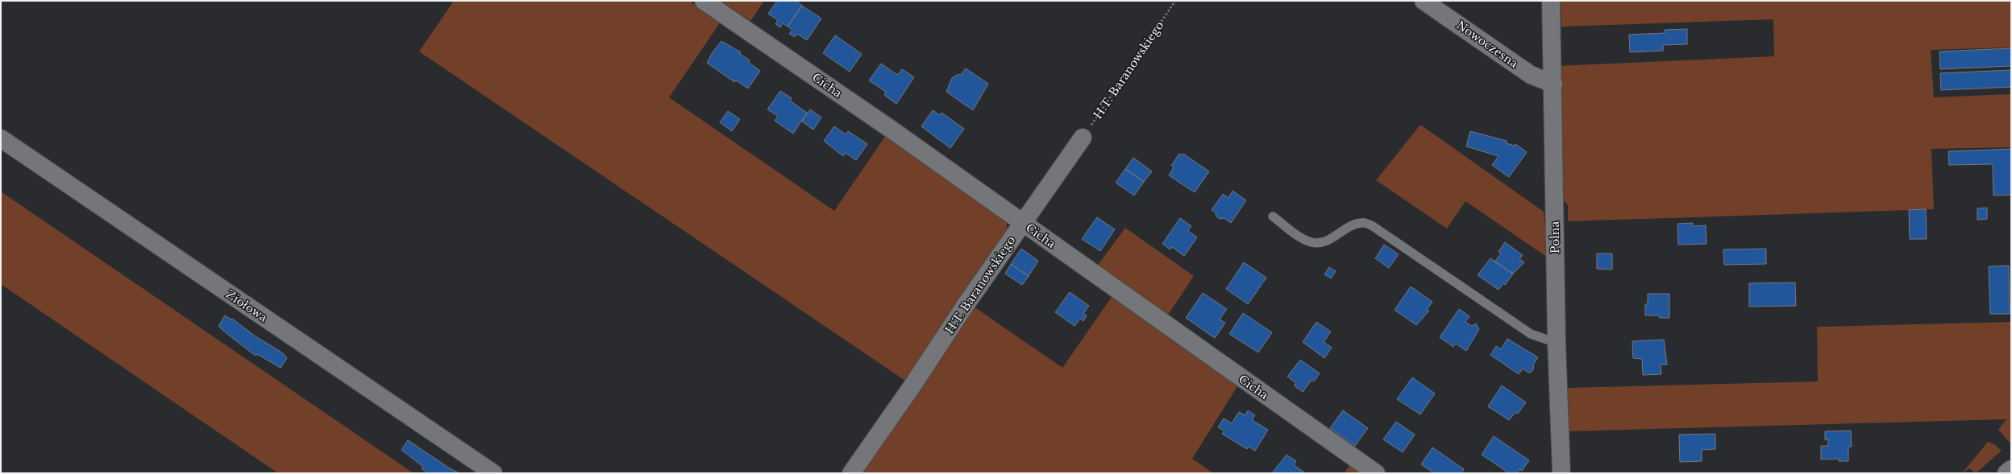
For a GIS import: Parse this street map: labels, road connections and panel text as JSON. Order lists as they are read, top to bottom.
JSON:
{
  "streets": {
    "street": [
      "Nowoczesna",
      "H.T. Baranowskiego",
      "Cicha",
      "Polna",
      "Ziołowa"
    ]
  },
  "crossings": [
    ["Nowoczesna", "Polna"],
    ["H.T. Baranowskiego", "Cicha"]
  ]
}
